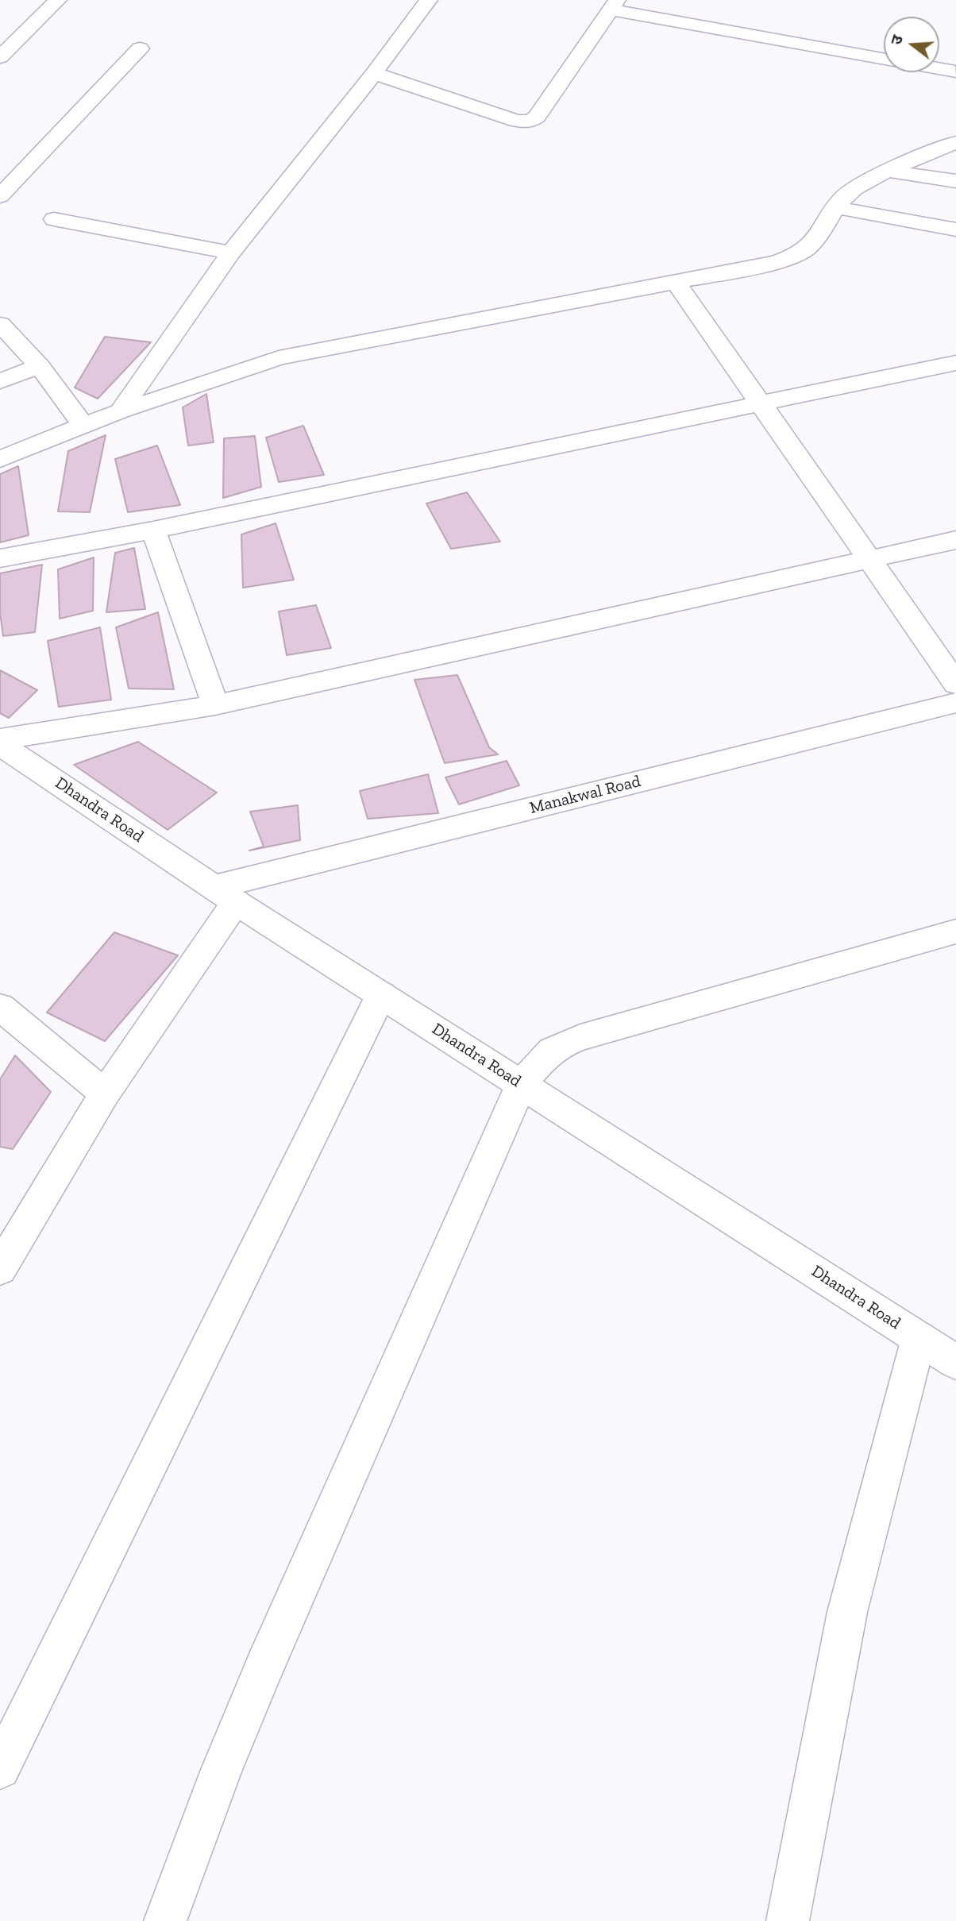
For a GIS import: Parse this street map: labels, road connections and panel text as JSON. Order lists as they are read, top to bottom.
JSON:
{
  "streets": {
    "street": ["Manakwal Road", "Dhandra Road"]
  },
  "crossings": [
    ["Manakwal Road", "Dhandra Road"]
  ],
  "north": "left"
}
